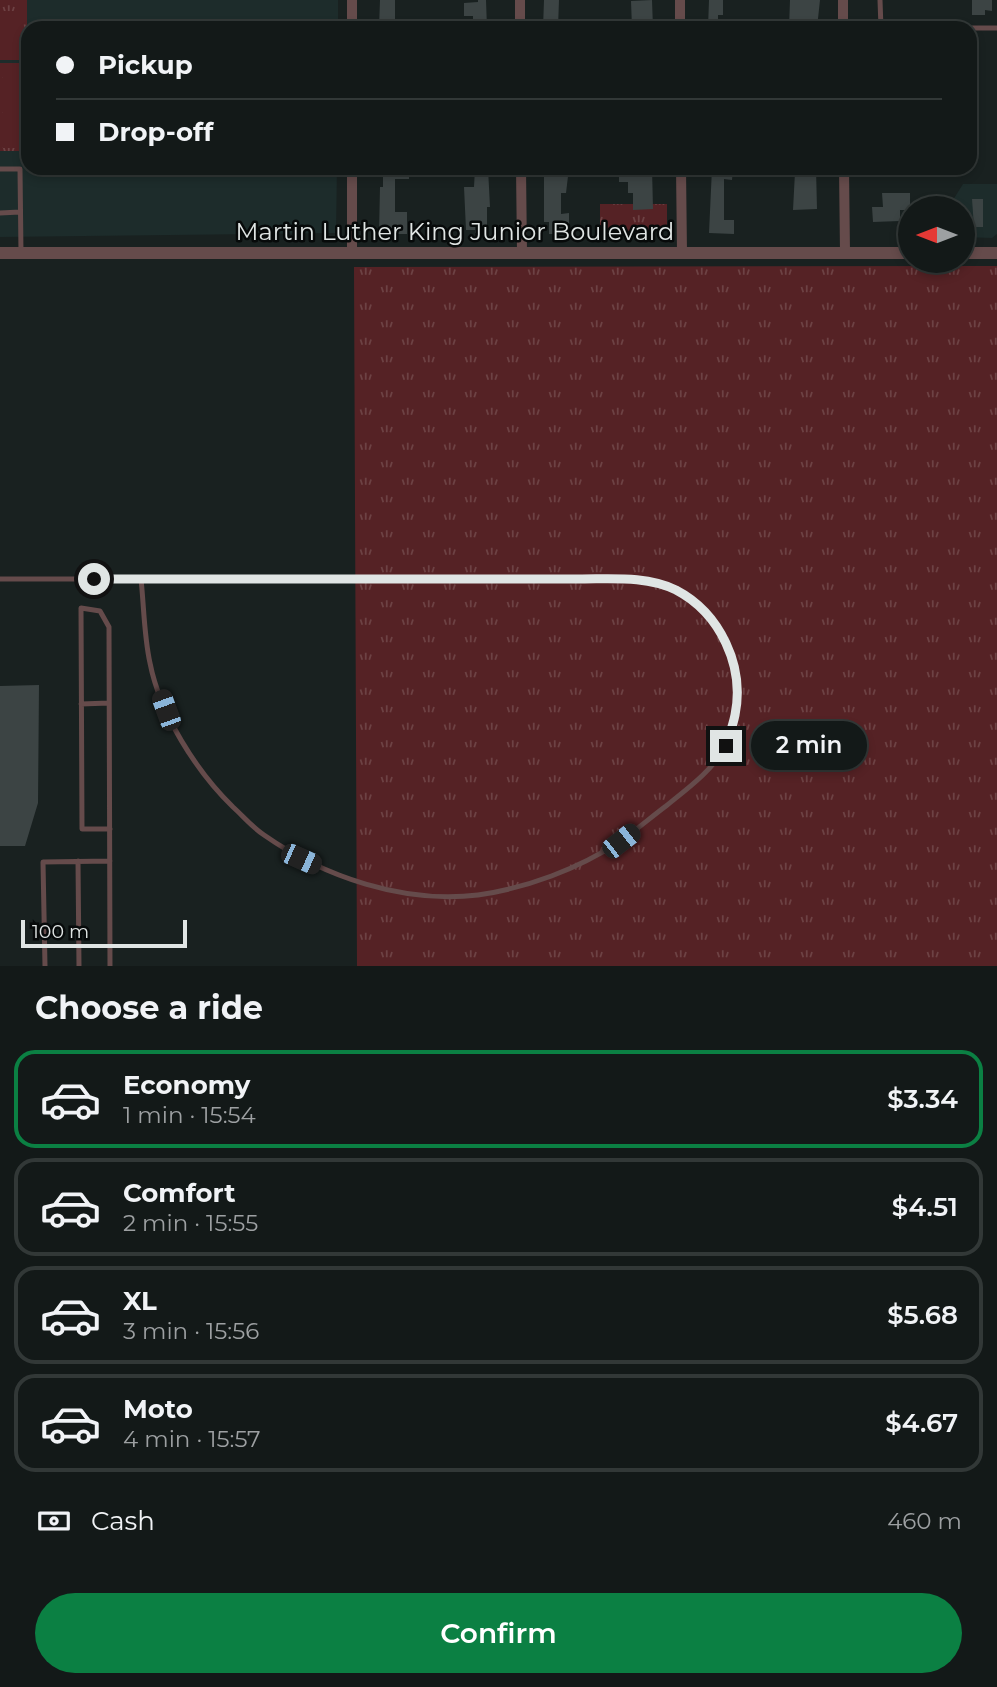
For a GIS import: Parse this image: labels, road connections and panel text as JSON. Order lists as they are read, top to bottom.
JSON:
{
  "streets": {
    "street": ["Martin Luther King Junior Boulevard"]
  },
  "scale_bar": "100 m",
  "north": "left",
  "page": {
    "banner": ["Pickup", "Drop-off"],
    "bubble": "2 min",
    "scale": "100 m",
    "heading": "Choose a ride",
    "list": [
      {
        "name": "Economy",
        "note": "1 min · 15:54",
        "value": "$3.34"
      },
      {
        "name": "Comfort",
        "note": "2 min · 15:55",
        "value": "$4.51"
      },
      {
        "name": "XL",
        "note": "3 min · 15:56",
        "value": "$5.68"
      },
      {
        "name": "Moto",
        "note": "4 min · 15:57",
        "value": "$4.67"
      }
    ],
    "pay": ["Cash", "460 m"],
    "buttons": "Confirm"
  }
}
